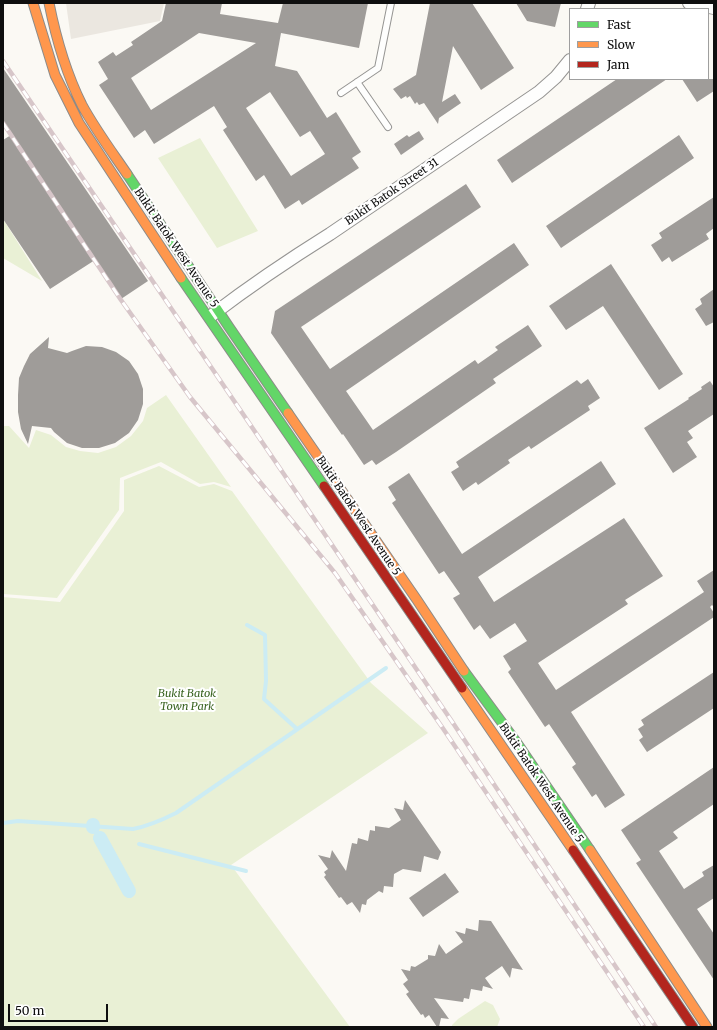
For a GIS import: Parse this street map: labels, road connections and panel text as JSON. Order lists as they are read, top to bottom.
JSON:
{
  "streets": {
    "street": ["Bukit Batok Street 31", "Bukit Batok West Avenue 5"]
  },
  "crossings": [
    ["Bukit Batok Street 31", "Bukit Batok West Avenue 5"]
  ],
  "parks": ["Bukit Batok Town Park"],
  "legend": ["Fast", "Slow", "Jam"],
  "scale_bar": "50 m"
}
